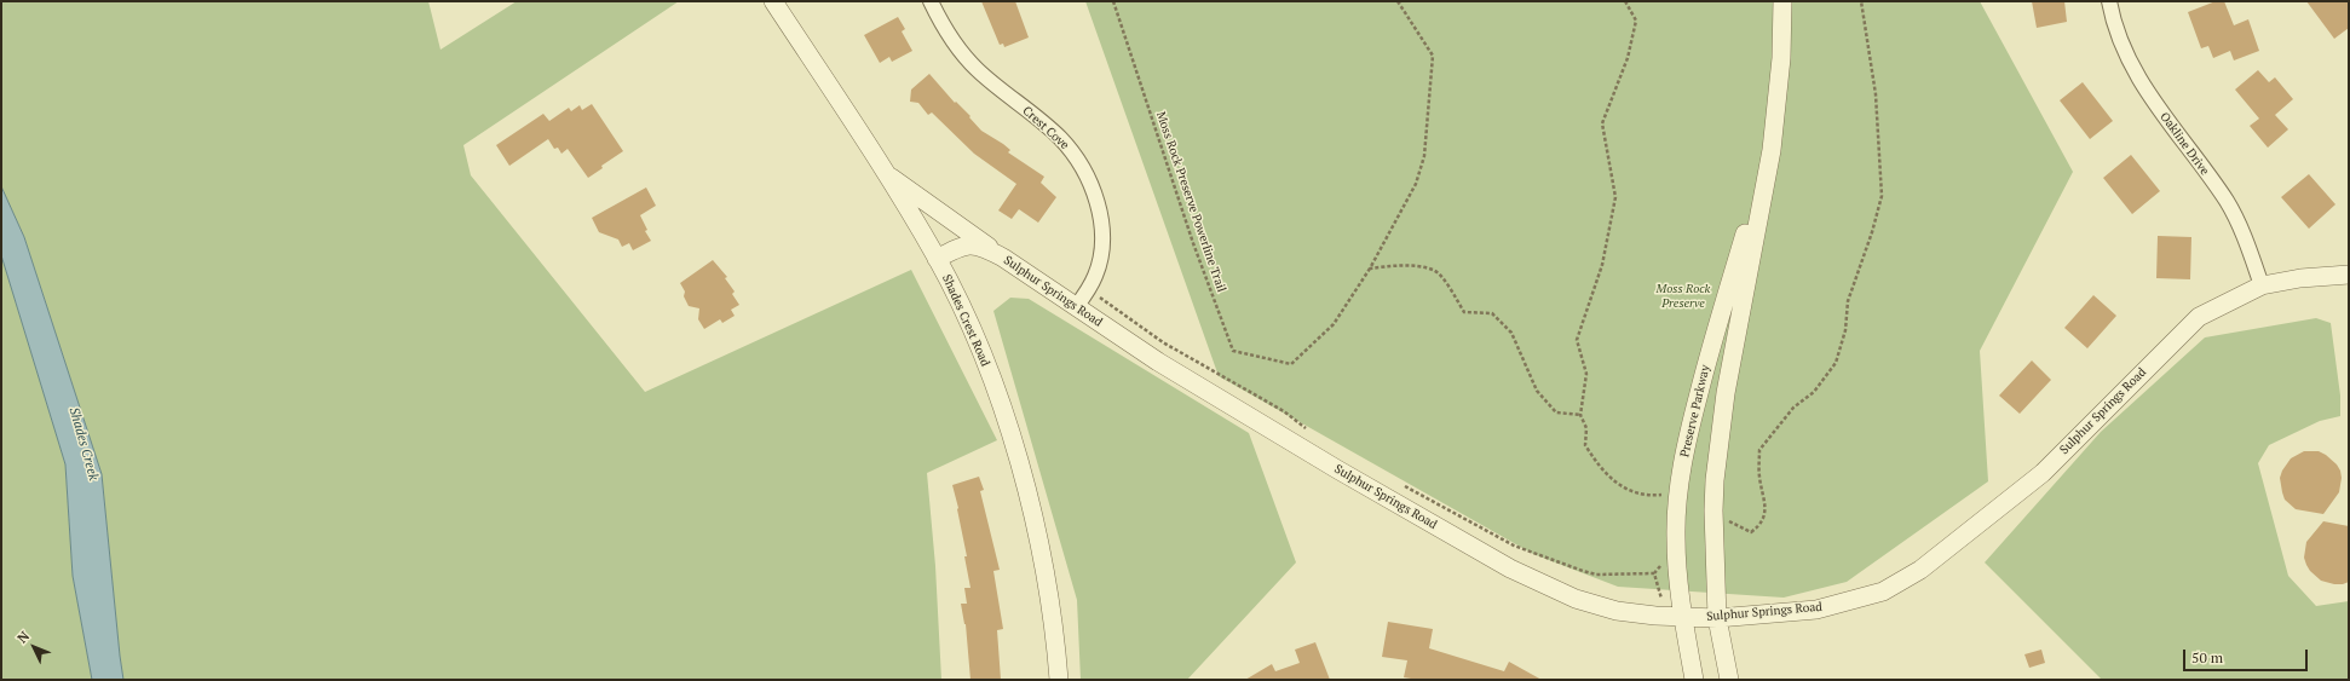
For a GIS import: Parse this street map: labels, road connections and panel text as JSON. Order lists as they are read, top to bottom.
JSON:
{
  "streets": {
    "street": [
      "Crest Cove",
      "Oakline Drive",
      "Sulphur Springs Road",
      "Shades Crest Road",
      "Preserve Parkway"
    ],
    "path": ["Moss Rock Preserve Powerline Trail"]
  },
  "crossings": [
    ["Crest Cove", "Sulphur Springs Road"],
    ["Oakline Drive", "Sulphur Springs Road"],
    ["Sulphur Springs Road", "Shades Crest Road"],
    ["Sulphur Springs Road", "Preserve Parkway"]
  ],
  "water": ["Shades Creek"],
  "parks": ["Moss Rock Preserve"],
  "scale_bar": "50 m",
  "north": "top left"
}
